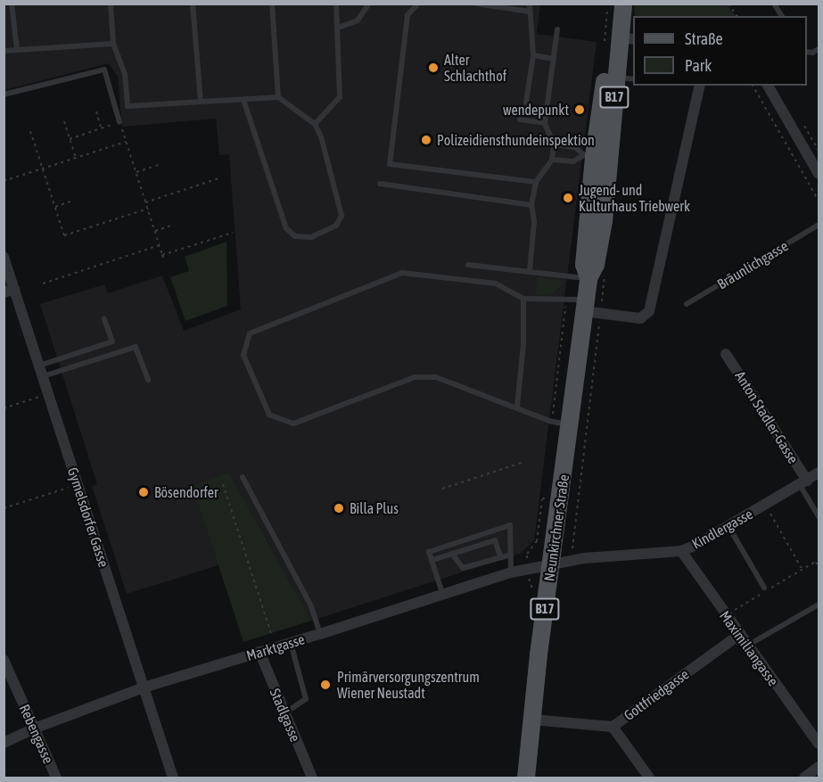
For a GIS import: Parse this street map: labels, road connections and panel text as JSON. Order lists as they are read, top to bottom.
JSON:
{
  "streets": {
    "main road": ["B17", "Neunkirchner Straße"],
    "street": [
      "Anton Stadler-Gasse",
      "Gymelsdorfer Gasse",
      "Kindlergasse",
      "Marktgasse",
      "Maximiliangasse",
      "Gottfriedgasse",
      "Stadlgasse",
      "Rebengasse"
    ],
    "lane": ["Bräunlichgasse"]
  },
  "crossings": [
    ["Anton Stadler-Gasse", "Kindlergasse"],
    ["Gymelsdorfer Gasse", "Marktgasse"],
    ["Neunkirchner Straße", "Kindlergasse"],
    ["Neunkirchner Straße", "Marktgasse"],
    ["Neunkirchner Straße", "Gottfriedgasse"],
    ["Kindlergasse", "Marktgasse"],
    ["Kindlergasse", "Maximiliangasse"],
    ["Marktgasse", "Stadlgasse"],
    ["Marktgasse", "Rebengasse"],
    ["Maximiliangasse", "Gottfriedgasse"]
  ],
  "places": [
    "Alter Schlachthof",
    "wendepunkt",
    "Polizeidiensthundeinspektion",
    "Jugend- und Kulturhaus Triebwerk",
    "Bösendorfer",
    "Billa Plus",
    "Primärversorgungszentrum Wiener Neustadt"
  ],
  "legend": ["Straße", "Park"]
}
